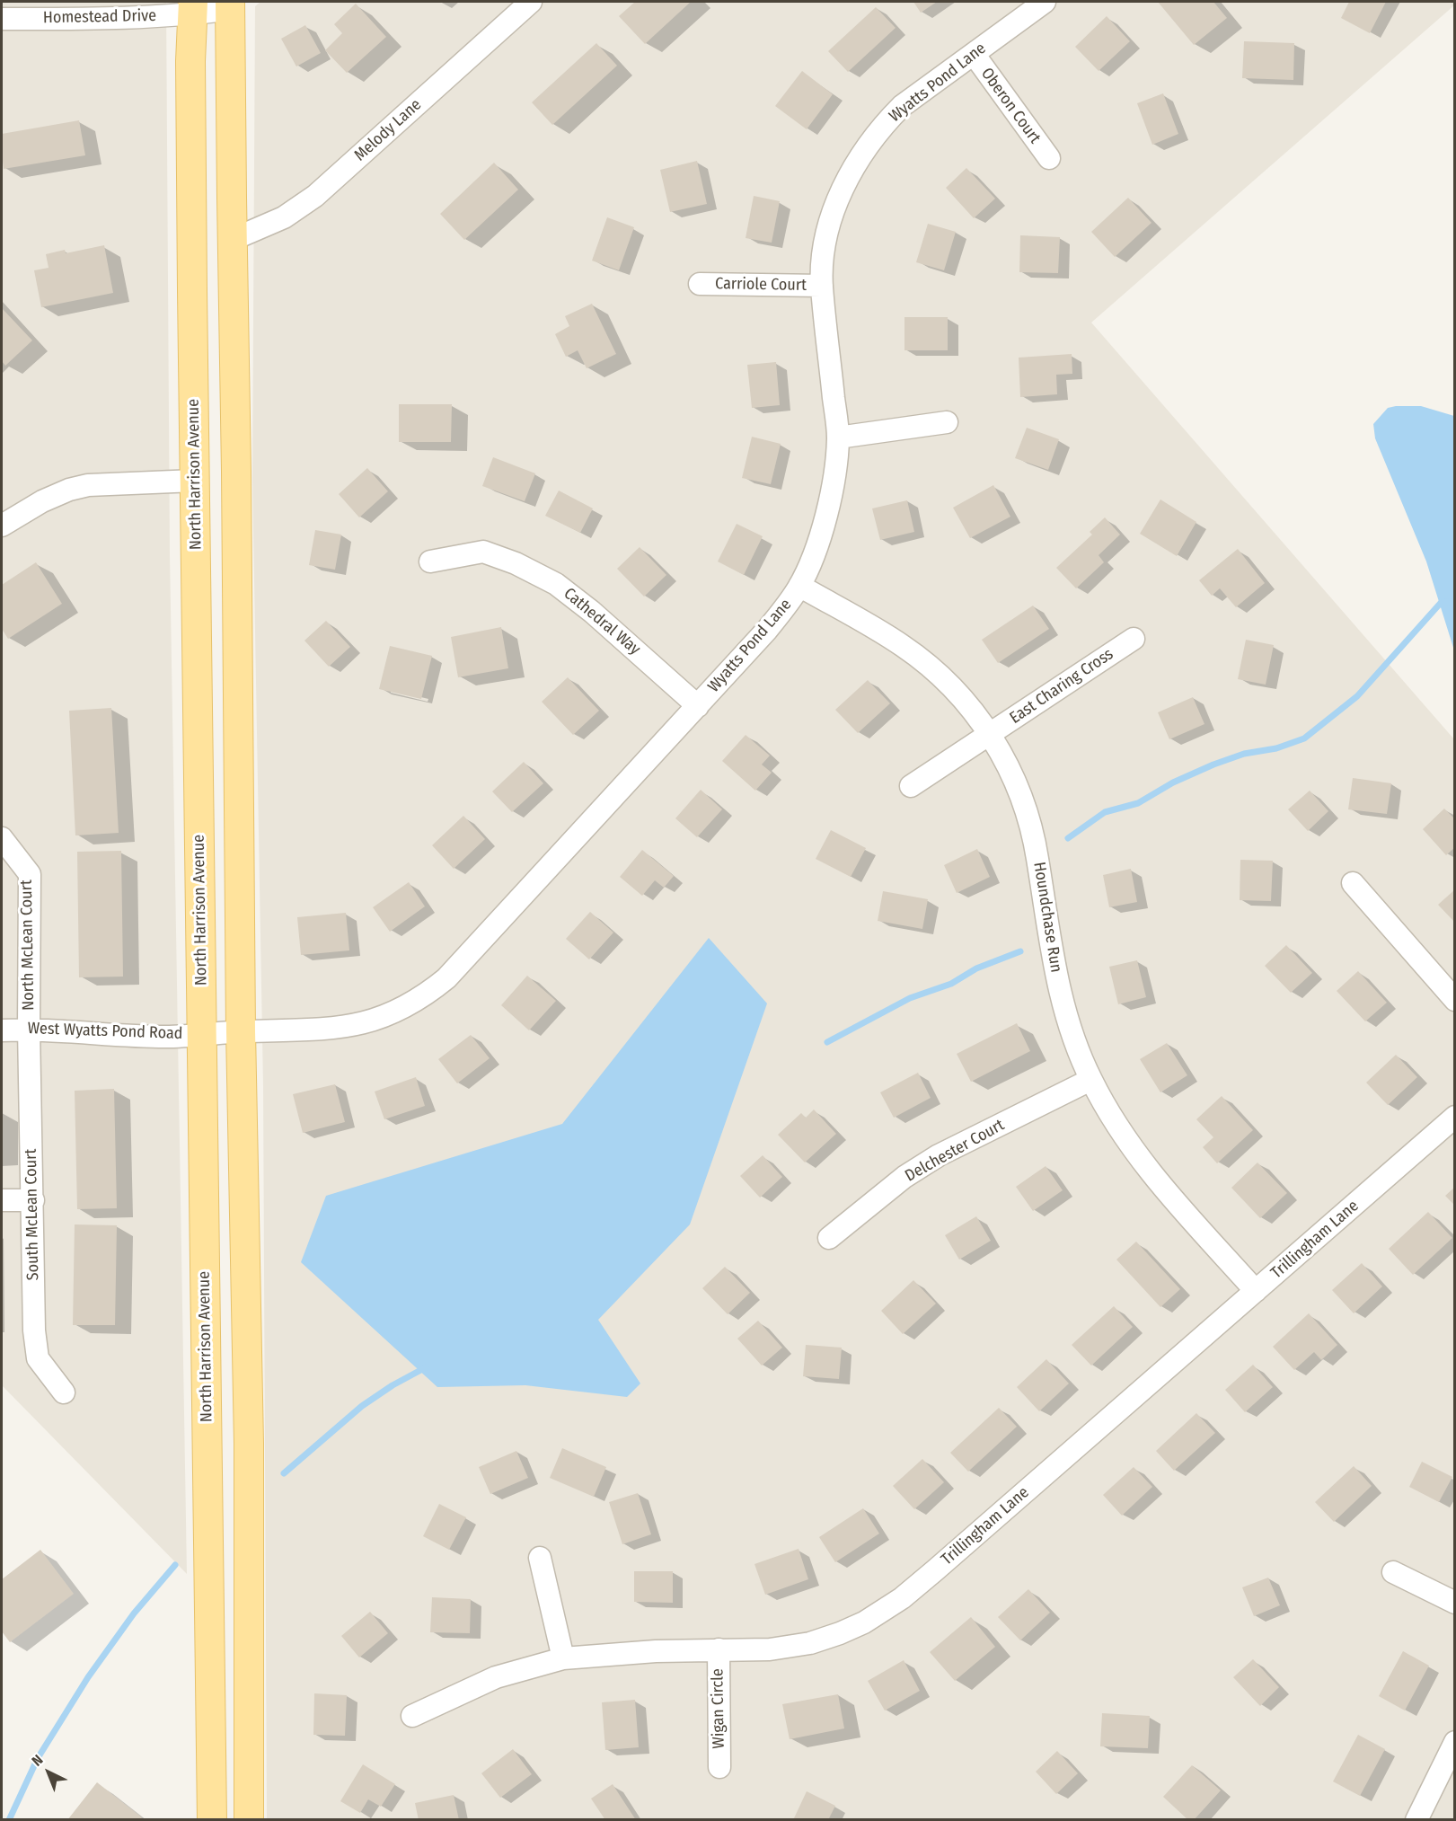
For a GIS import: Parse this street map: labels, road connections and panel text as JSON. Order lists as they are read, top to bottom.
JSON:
{
  "streets": {
    "main road": ["North Harrison Avenue"],
    "street": [
      "Homestead Drive",
      "Wyatts Pond Lane",
      "Oberon Court",
      "Melody Lane",
      "Carriole Court",
      "Cathedral Way",
      "East Charing Cross",
      "Houndchase Run",
      "North McLean Court",
      "West Wyatts Pond Road",
      "Delchester Court",
      "South McLean Court",
      "Trillingham Lane",
      "Wigan Circle"
    ]
  },
  "crossings": [
    ["Homestead Drive", "North Harrison Avenue"],
    ["Wyatts Pond Lane", "Oberon Court"],
    ["Wyatts Pond Lane", "Carriole Court"],
    ["Wyatts Pond Lane", "Cathedral Way"],
    ["Wyatts Pond Lane", "Houndchase Run"],
    ["Wyatts Pond Lane", "West Wyatts Pond Road"],
    ["North Harrison Avenue", "West Wyatts Pond Road"],
    ["East Charing Cross", "Houndchase Run"],
    ["Houndchase Run", "Delchester Court"],
    ["Houndchase Run", "Trillingham Lane"],
    ["North McLean Court", "West Wyatts Pond Road"],
    ["North McLean Court", "South McLean Court"],
    ["West Wyatts Pond Road", "South McLean Court"],
    ["Trillingham Lane", "Wigan Circle"]
  ],
  "north": "top left"
}
